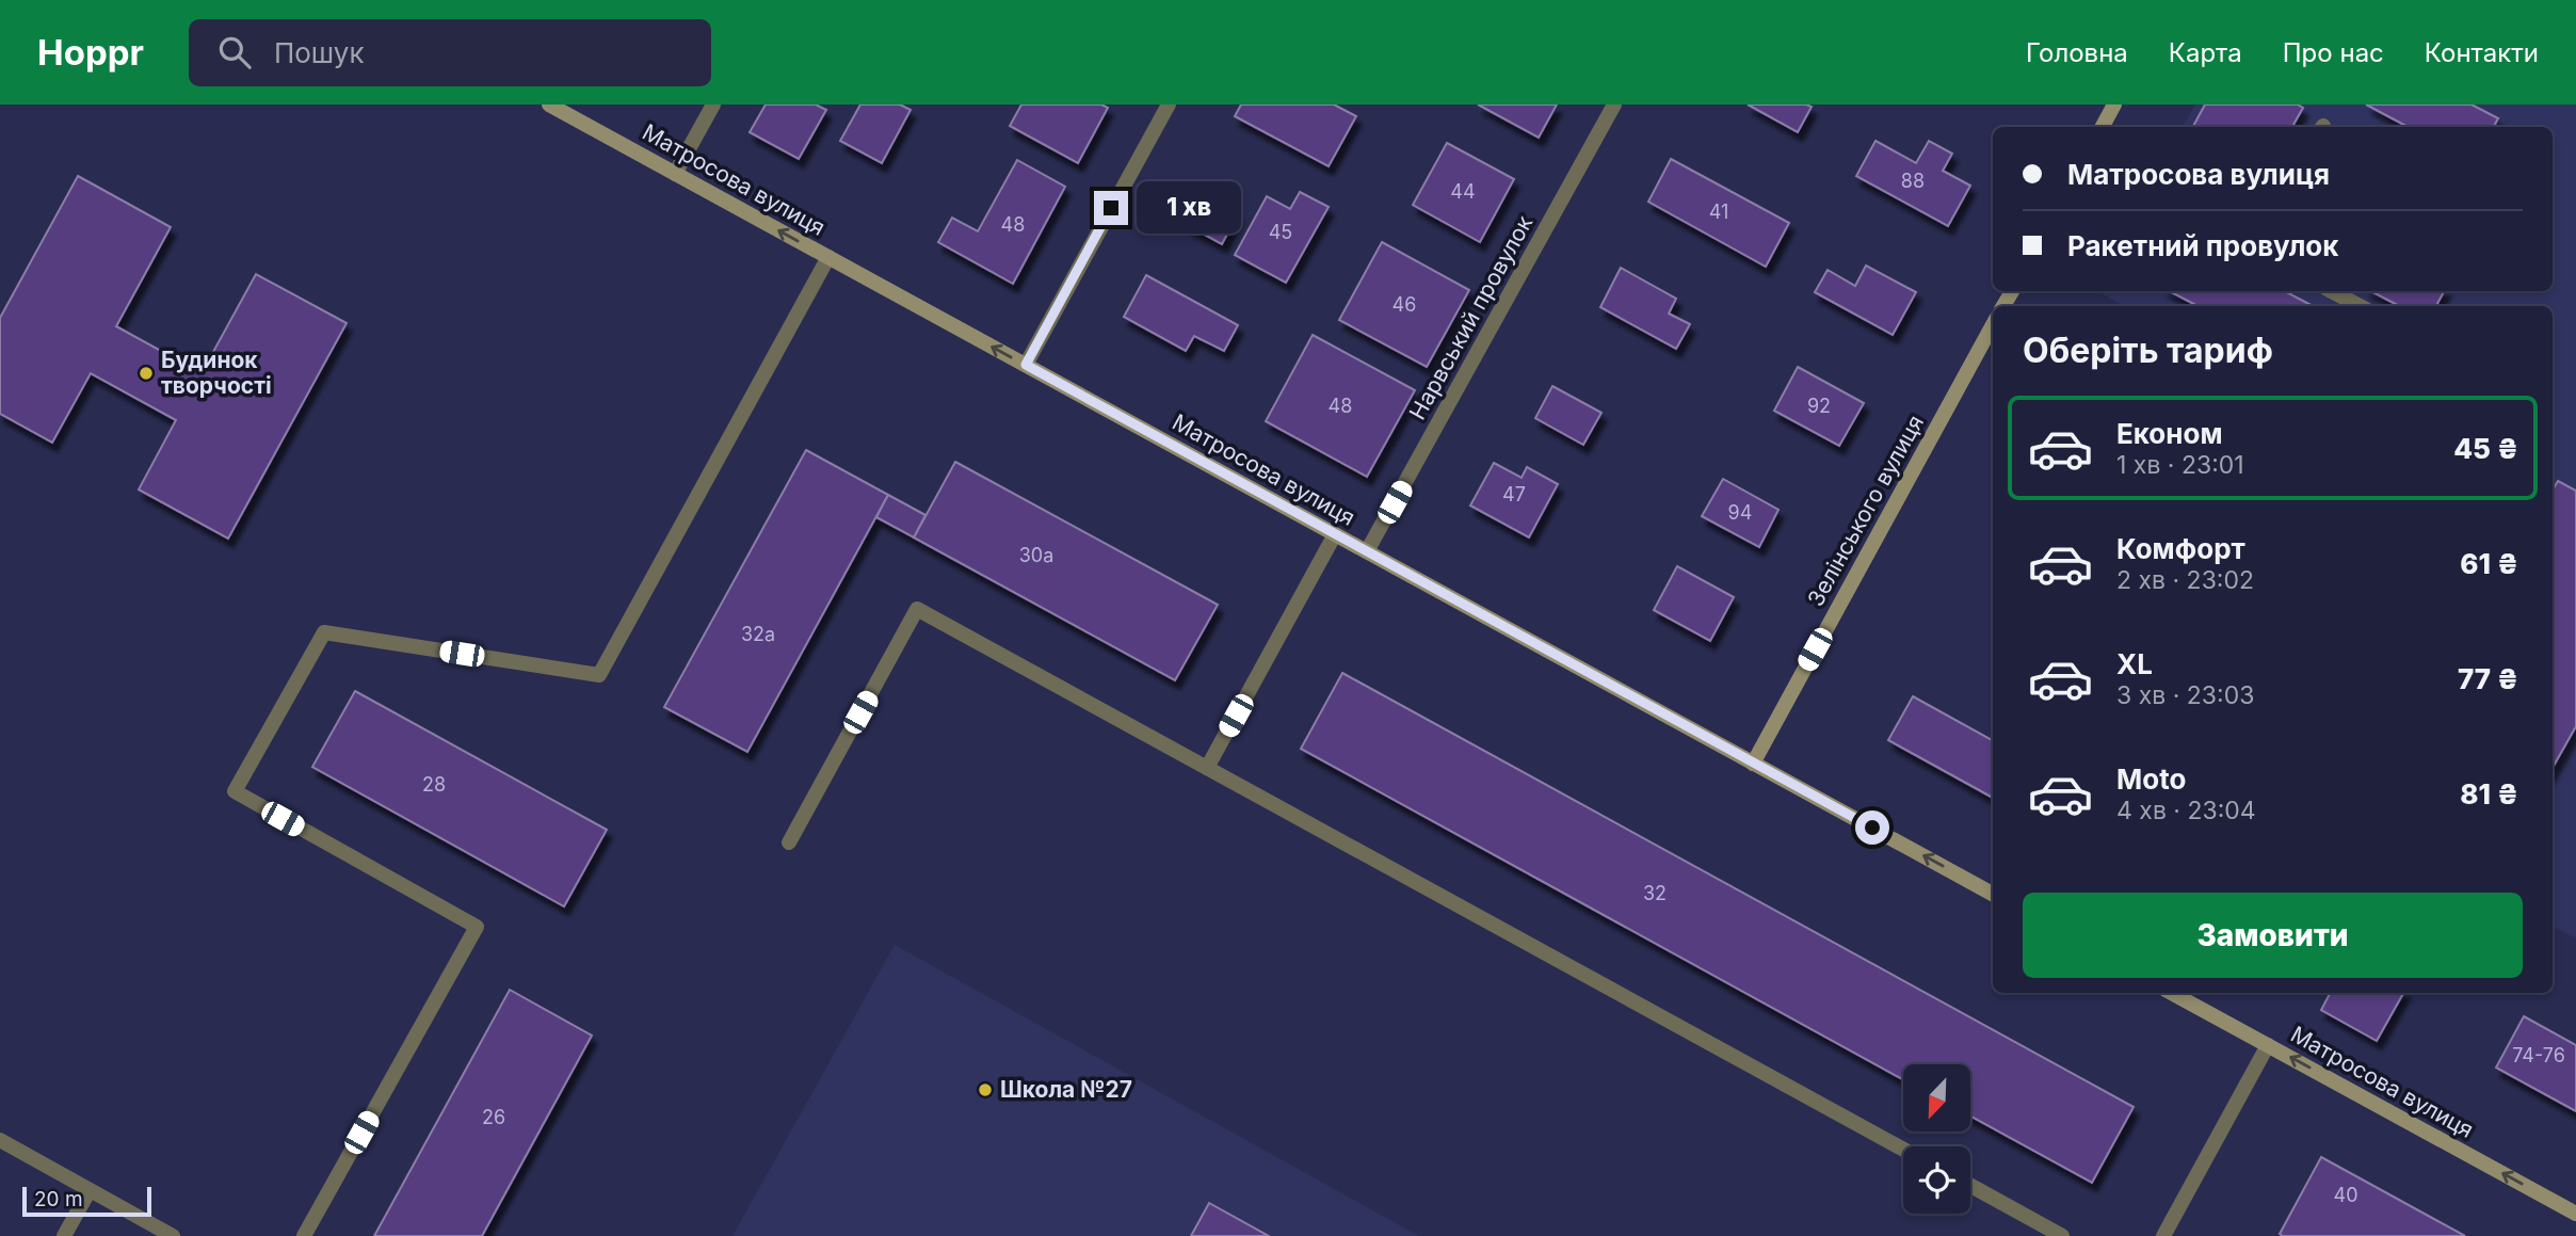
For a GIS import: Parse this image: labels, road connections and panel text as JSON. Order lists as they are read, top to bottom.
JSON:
{
  "streets": {
    "street": ["Матросова вулиця", "Нарвський провулок", "Зелінського вулиця"]
  },
  "crossings": [
    ["Матросова вулиця", "Нарвський провулок"],
    ["Матросова вулиця", "Зелінського вулиця"]
  ],
  "one_way": ["Матросова вулиця"],
  "places": ["Будинок творчості", "Школа №27"],
  "house_numbers": [
    "88",
    "44",
    "41",
    "48",
    "45",
    "46",
    "48",
    "92",
    "47",
    "94",
    "30а",
    "32а",
    "28",
    "32",
    "74-76",
    "26",
    "40"
  ],
  "scale_bar": "20 m",
  "north": "bottom left",
  "page": {
    "header": "Hoppr",
    "search": "Пошук",
    "nav": [
      "Головна",
      "Карта",
      "Про нас",
      "Контакти"
    ],
    "banner": ["Матросова вулиця", "Ракетний провулок"],
    "bubble": "1 хв",
    "heading": "Оберіть тариф",
    "list": [
      {
        "name": "Економ",
        "note": "1 хв · 23:01",
        "value": "45 ₴"
      },
      {
        "name": "Комфорт",
        "note": "2 хв · 23:02",
        "value": "61 ₴"
      },
      {
        "name": "XL",
        "note": "3 хв · 23:03",
        "value": "77 ₴"
      },
      {
        "name": "Moto",
        "note": "4 хв · 23:04",
        "value": "81 ₴"
      }
    ],
    "buttons": "Замовити",
    "scale": "20 m"
  }
}
